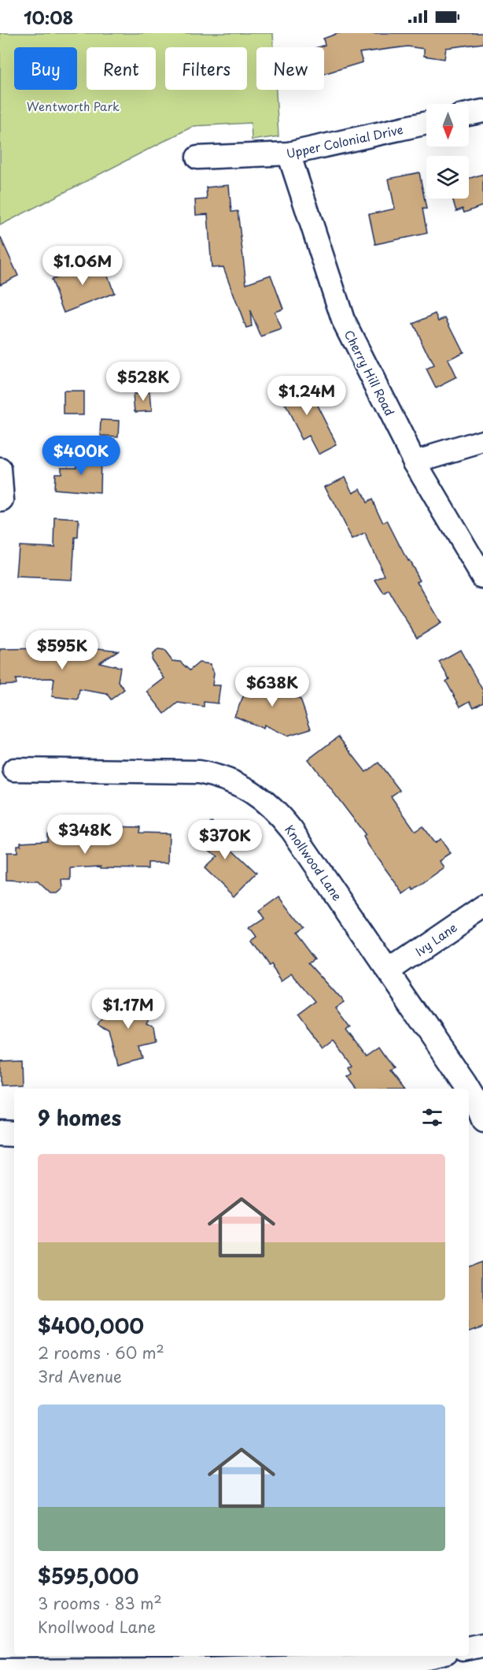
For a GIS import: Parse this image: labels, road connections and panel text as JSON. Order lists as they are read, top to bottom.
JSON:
{
  "streets": {
    "street": [
      "Upper Colonial Drive",
      "Cherry Hill Road",
      "Knollwood Lane",
      "Ivy Lane"
    ]
  },
  "crossings": [
    ["Upper Colonial Drive", "Cherry Hill Road"],
    ["Knollwood Lane", "Ivy Lane"]
  ],
  "parks": ["Wentworth Park"],
  "north": "bottom",
  "page": {
    "status": "10:08",
    "chip": [
      "Buy",
      "Rent",
      "Filters",
      "New"
    ],
    "price": [
      "$1.06M",
      "$528K",
      "$1.24M",
      "$400K",
      "$595K",
      "$638K",
      "$348K",
      "$370K",
      "$1.17M"
    ],
    "heading": "9 homes",
    "list": [
      {
        "name": "$400,000",
        "note": "2 rooms · 60 m² · 3rd Avenue"
      },
      {
        "name": "$595,000",
        "note": "3 rooms · 83 m² · Knollwood Lane"
      }
    ]
  }
}
